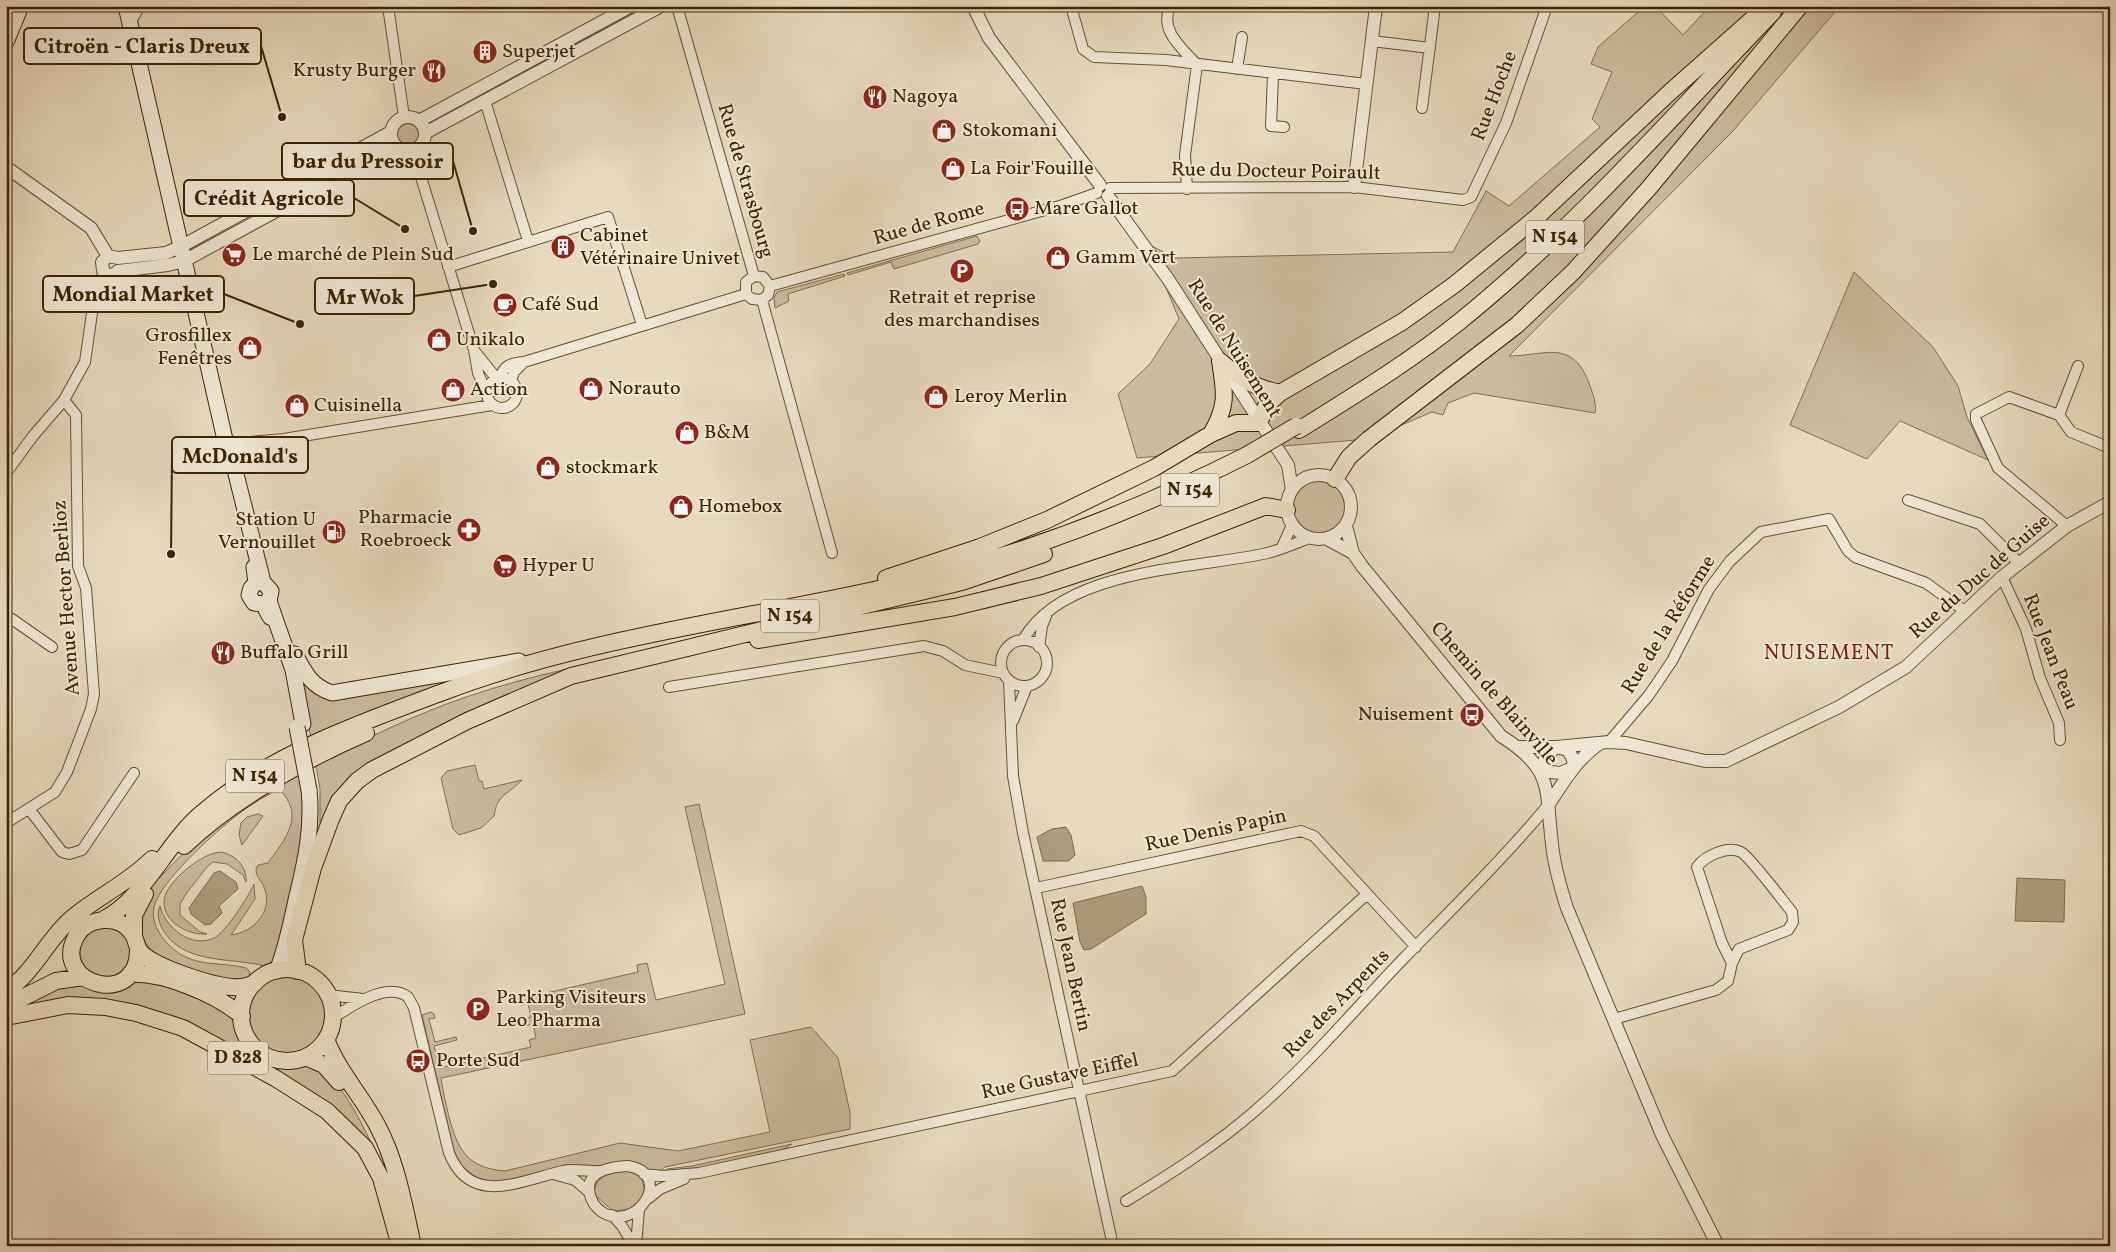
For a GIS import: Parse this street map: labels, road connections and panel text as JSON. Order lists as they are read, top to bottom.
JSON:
{
  "streets": {
    "main road": ["N 154", "D 828"],
    "street": [
      "Rue Hoche",
      "Rue du Docteur Poirault",
      "Rue de Strasbourg",
      "Rue de Rome",
      "Rue de Nuisement",
      "Rue du Duc de Guise",
      "Avenue Hector Berlioz",
      "Rue de la Réforme",
      "Rue Jean Peau",
      "Chemin de Blainville",
      "Rue Denis Papin",
      "Rue Jean Bertin",
      "Rue des Arpents",
      "Rue Gustave Eiffel"
    ]
  },
  "crossings": [
    ["Rue Hoche", "Rue du Docteur Poirault"],
    ["Rue du Docteur Poirault", "Rue de Rome"],
    ["Rue du Docteur Poirault", "Rue de Nuisement"],
    ["Rue de Strasbourg", "Rue de Rome"],
    ["Rue de Rome", "Rue de Nuisement"],
    ["Rue de Nuisement", "Chemin de Blainville"],
    ["Rue du Duc de Guise", "Rue de la Réforme"],
    ["Rue du Duc de Guise", "Rue Jean Peau"],
    ["Rue du Duc de Guise", "Chemin de Blainville"],
    ["Chemin de Blainville", "Rue des Arpents"],
    ["Rue Denis Papin", "Rue Jean Bertin"],
    ["Rue Denis Papin", "Rue des Arpents"],
    ["Rue Denis Papin", "Rue Gustave Eiffel"],
    ["Rue Jean Bertin", "Rue Gustave Eiffel"]
  ],
  "districts": ["NUISEMENT"],
  "places": {
    "building": ["Superjet", "Cabinet Vétérinaire Univet"],
    "restaurant": ["Krusty Burger", "Nagoya", "Buffalo Grill"],
    "other": [
      "Citroën - Claris Dreux",
      "Crédit Agricole",
      "bar du Pressoir",
      "Mr Wok",
      "Mondial Market",
      "McDonald's"
    ],
    "shop": [
      "Stokomani",
      "La Foir'Fouille",
      "Gamm Vert",
      "Unikalo",
      "Grosfillex Fenêtres",
      "Norauto",
      "Action",
      "Leroy Merlin",
      "Cuisinella",
      "B&M",
      "stockmark",
      "Homebox"
    ],
    "bus stop": ["Mare Gallot", "Nuisement", "Porte Sud"],
    "supermarket": ["Le marché de Plein Sud", "Hyper U"],
    "parking": ["Retrait et reprise des marchandises", "Parking Visiteurs Leo Pharma"],
    "cafe": ["Café Sud"],
    "pharmacy": ["Pharmacie Roebroeck"],
    "fuel station": ["Station U Vernouillet"]
  }
}
